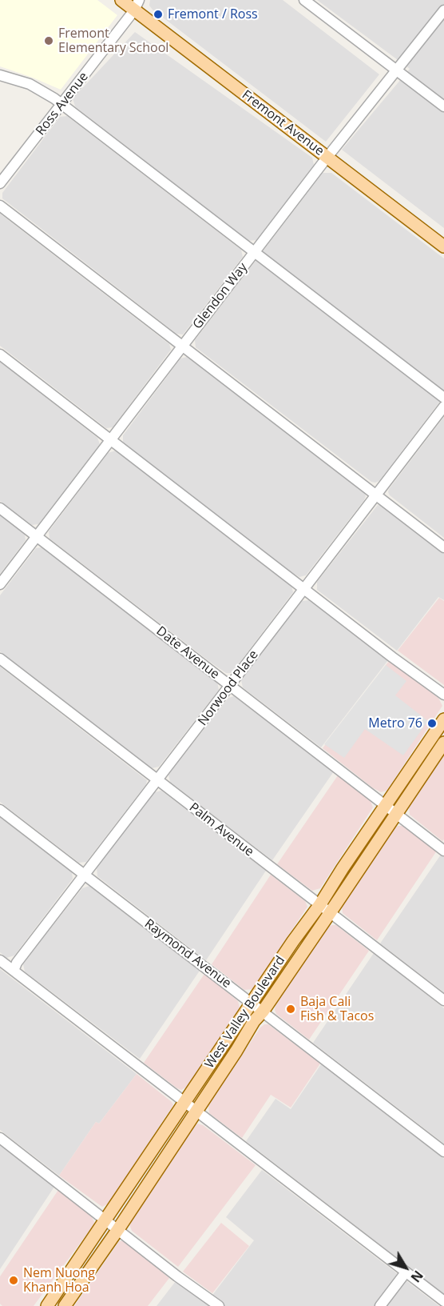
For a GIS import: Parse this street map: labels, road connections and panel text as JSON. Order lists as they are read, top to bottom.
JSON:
{
  "streets": {
    "main road": ["Fremont Avenue", "West Valley Boulevard"],
    "street": [
      "Ross Avenue",
      "Glendon Way",
      "Date Avenue",
      "Norwood Place",
      "Palm Avenue",
      "Raymond Avenue"
    ]
  },
  "crossings": [
    ["Ross Avenue", "Fremont Avenue"],
    ["Fremont Avenue", "Glendon Way"],
    ["Glendon Way", "Date Avenue"],
    ["Date Avenue", "Norwood Place"],
    ["Date Avenue", "West Valley Boulevard"],
    ["Norwood Place", "Palm Avenue"],
    ["Norwood Place", "Raymond Avenue"],
    ["Palm Avenue", "West Valley Boulevard"],
    ["Raymond Avenue", "West Valley Boulevard"]
  ],
  "places": [
    "Fremont / Ross",
    "Fremont Elementary School",
    "Metro 76",
    "Baja Cali Fish & Tacos",
    "Nem Nuong Khanh Hoa"
  ],
  "north": "bottom right"
}
